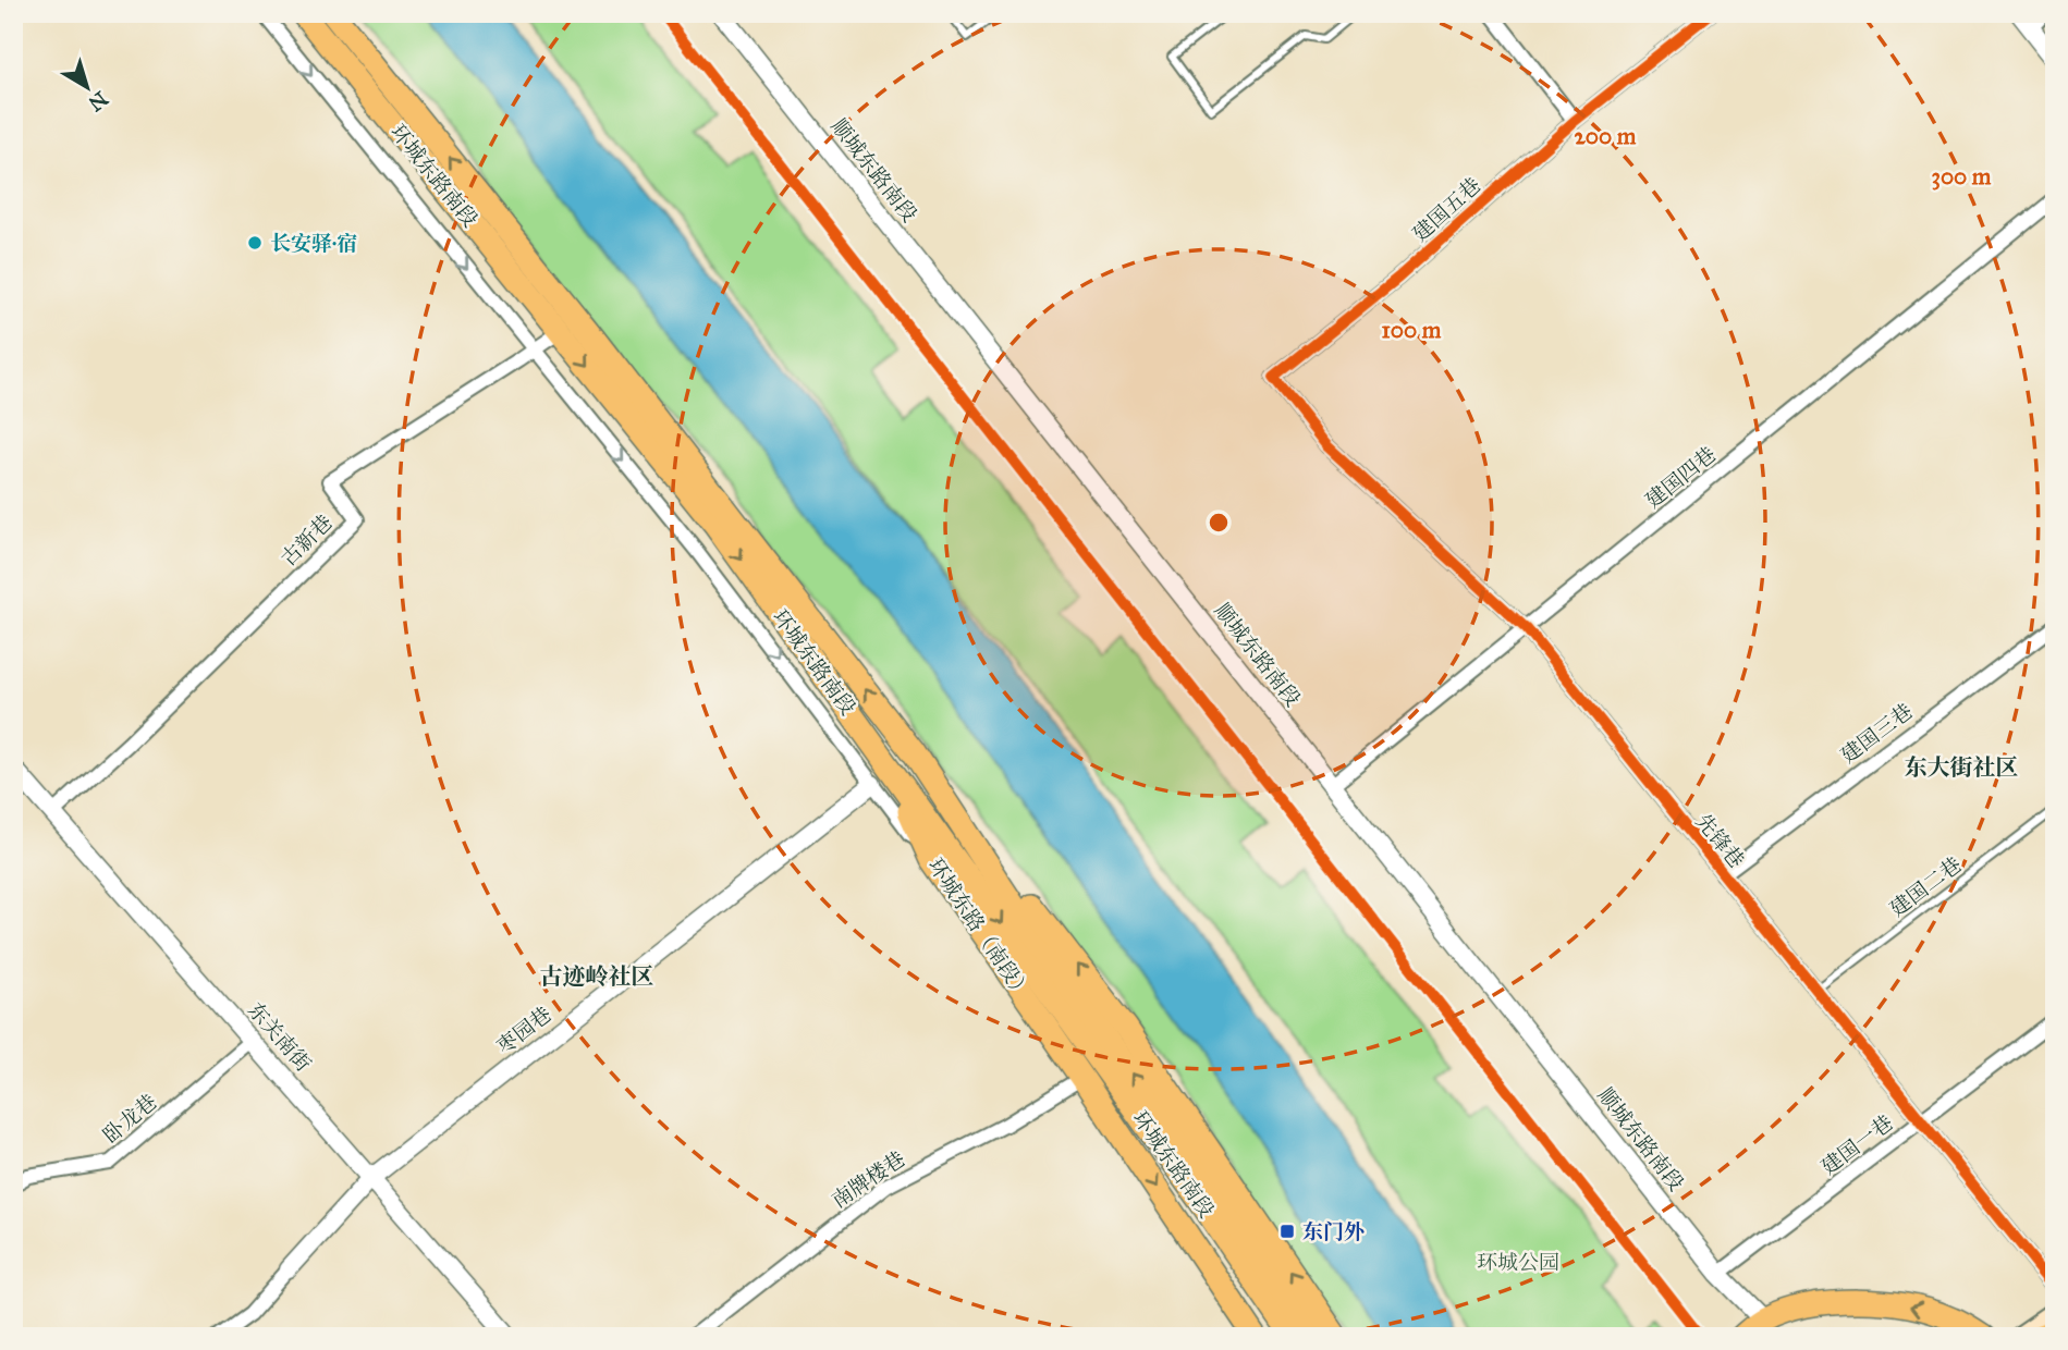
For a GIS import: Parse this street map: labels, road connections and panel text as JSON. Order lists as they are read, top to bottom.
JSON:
{
  "streets": {
    "main road": ["环城东路南段", "环城东路（南段）"],
    "street": [
      "顺城东路南段",
      "建国五巷",
      "建国四巷",
      "古新巷",
      "建国三巷",
      "先锋巷",
      "枣园巷",
      "东关南街",
      "卧龙巷",
      "建国一巷",
      "南牌楼巷"
    ],
    "lane": ["建国二巷"]
  },
  "crossings": [
    ["顺城东路南段", "建国四巷"],
    ["顺城东路南段", "建国一巷"],
    ["环城东路南段", "古新巷"],
    ["环城东路南段", "环城东路（南段）"],
    ["建国五巷", "先锋巷"],
    ["建国四巷", "先锋巷"],
    ["古新巷", "东关南街"],
    ["建国三巷", "先锋巷"],
    ["先锋巷", "建国二巷"],
    ["先锋巷", "建国一巷"],
    ["环城东路（南段）", "南牌楼巷"],
    ["枣园巷", "东关南街"],
    ["东关南街", "卧龙巷"]
  ],
  "districts": ["东大街社区", "古迹岭社区"],
  "parks": ["环城公园"],
  "places": {
    "other": ["长安驿·宿"],
    "transit": ["东门外"]
  },
  "north": "bottom right",
  "rings": ["200 m", "300 m", "100 m"]
}
